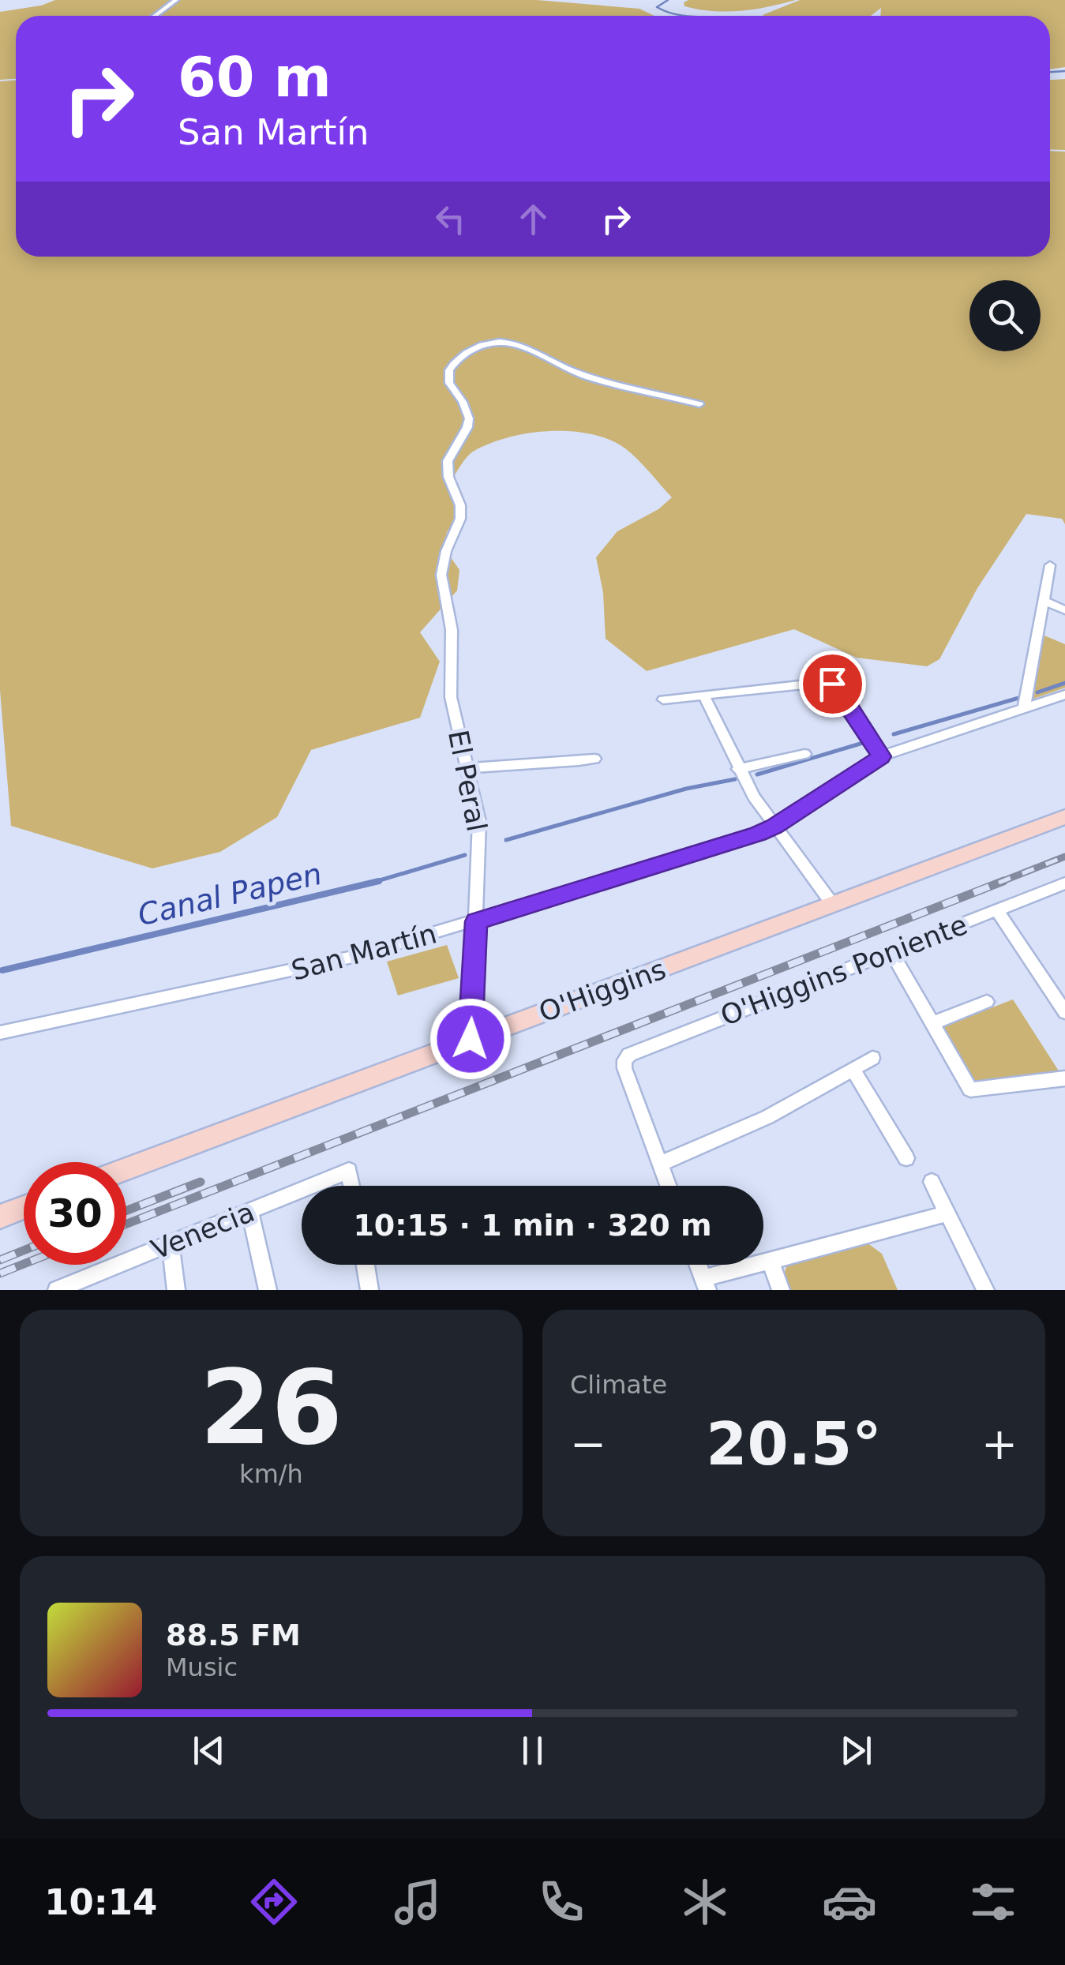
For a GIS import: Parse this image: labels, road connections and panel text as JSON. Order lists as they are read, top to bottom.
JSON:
{
  "streets": {
    "street": [
      "El Peral",
      "San Martín",
      "O'Higgins Poniente",
      "O'Higgins",
      "Venecia"
    ]
  },
  "crossings": [
    ["El Peral", "San Martín"],
    ["El Peral", "O'Higgins"]
  ],
  "water": ["Canal Papen"],
  "page": {
    "turn": ["60 m", "San Martín"],
    "limit": "30",
    "trip": "10:15 · 1 min · 320 m",
    "tile": [
      ["26", "km/h"],
      "Climate"
    ],
    "heat": ["−", "20.5°", "+"],
    "song": ["88.5 FM", "Music"],
    "tabs": "10:14"
  }
}
